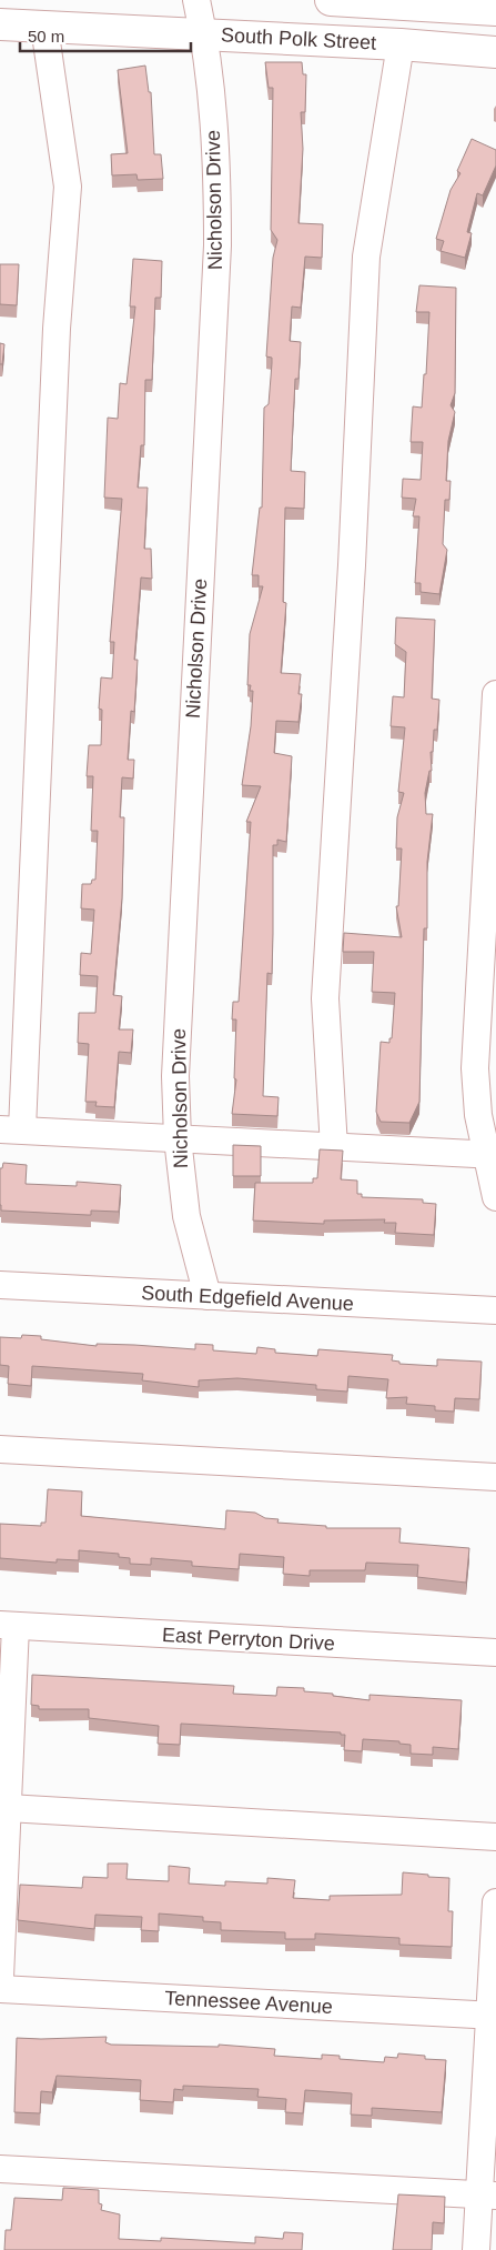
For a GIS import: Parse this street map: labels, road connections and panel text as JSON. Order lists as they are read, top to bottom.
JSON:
{
  "streets": {
    "main road": ["South Polk Street"],
    "street": [
      "Nicholson Drive",
      "South Edgefield Avenue",
      "East Perryton Drive",
      "Tennessee Avenue"
    ]
  },
  "crossings": [
    ["South Polk Street", "Nicholson Drive"],
    ["Nicholson Drive", "South Edgefield Avenue"]
  ],
  "scale_bar": "50 m"
}
